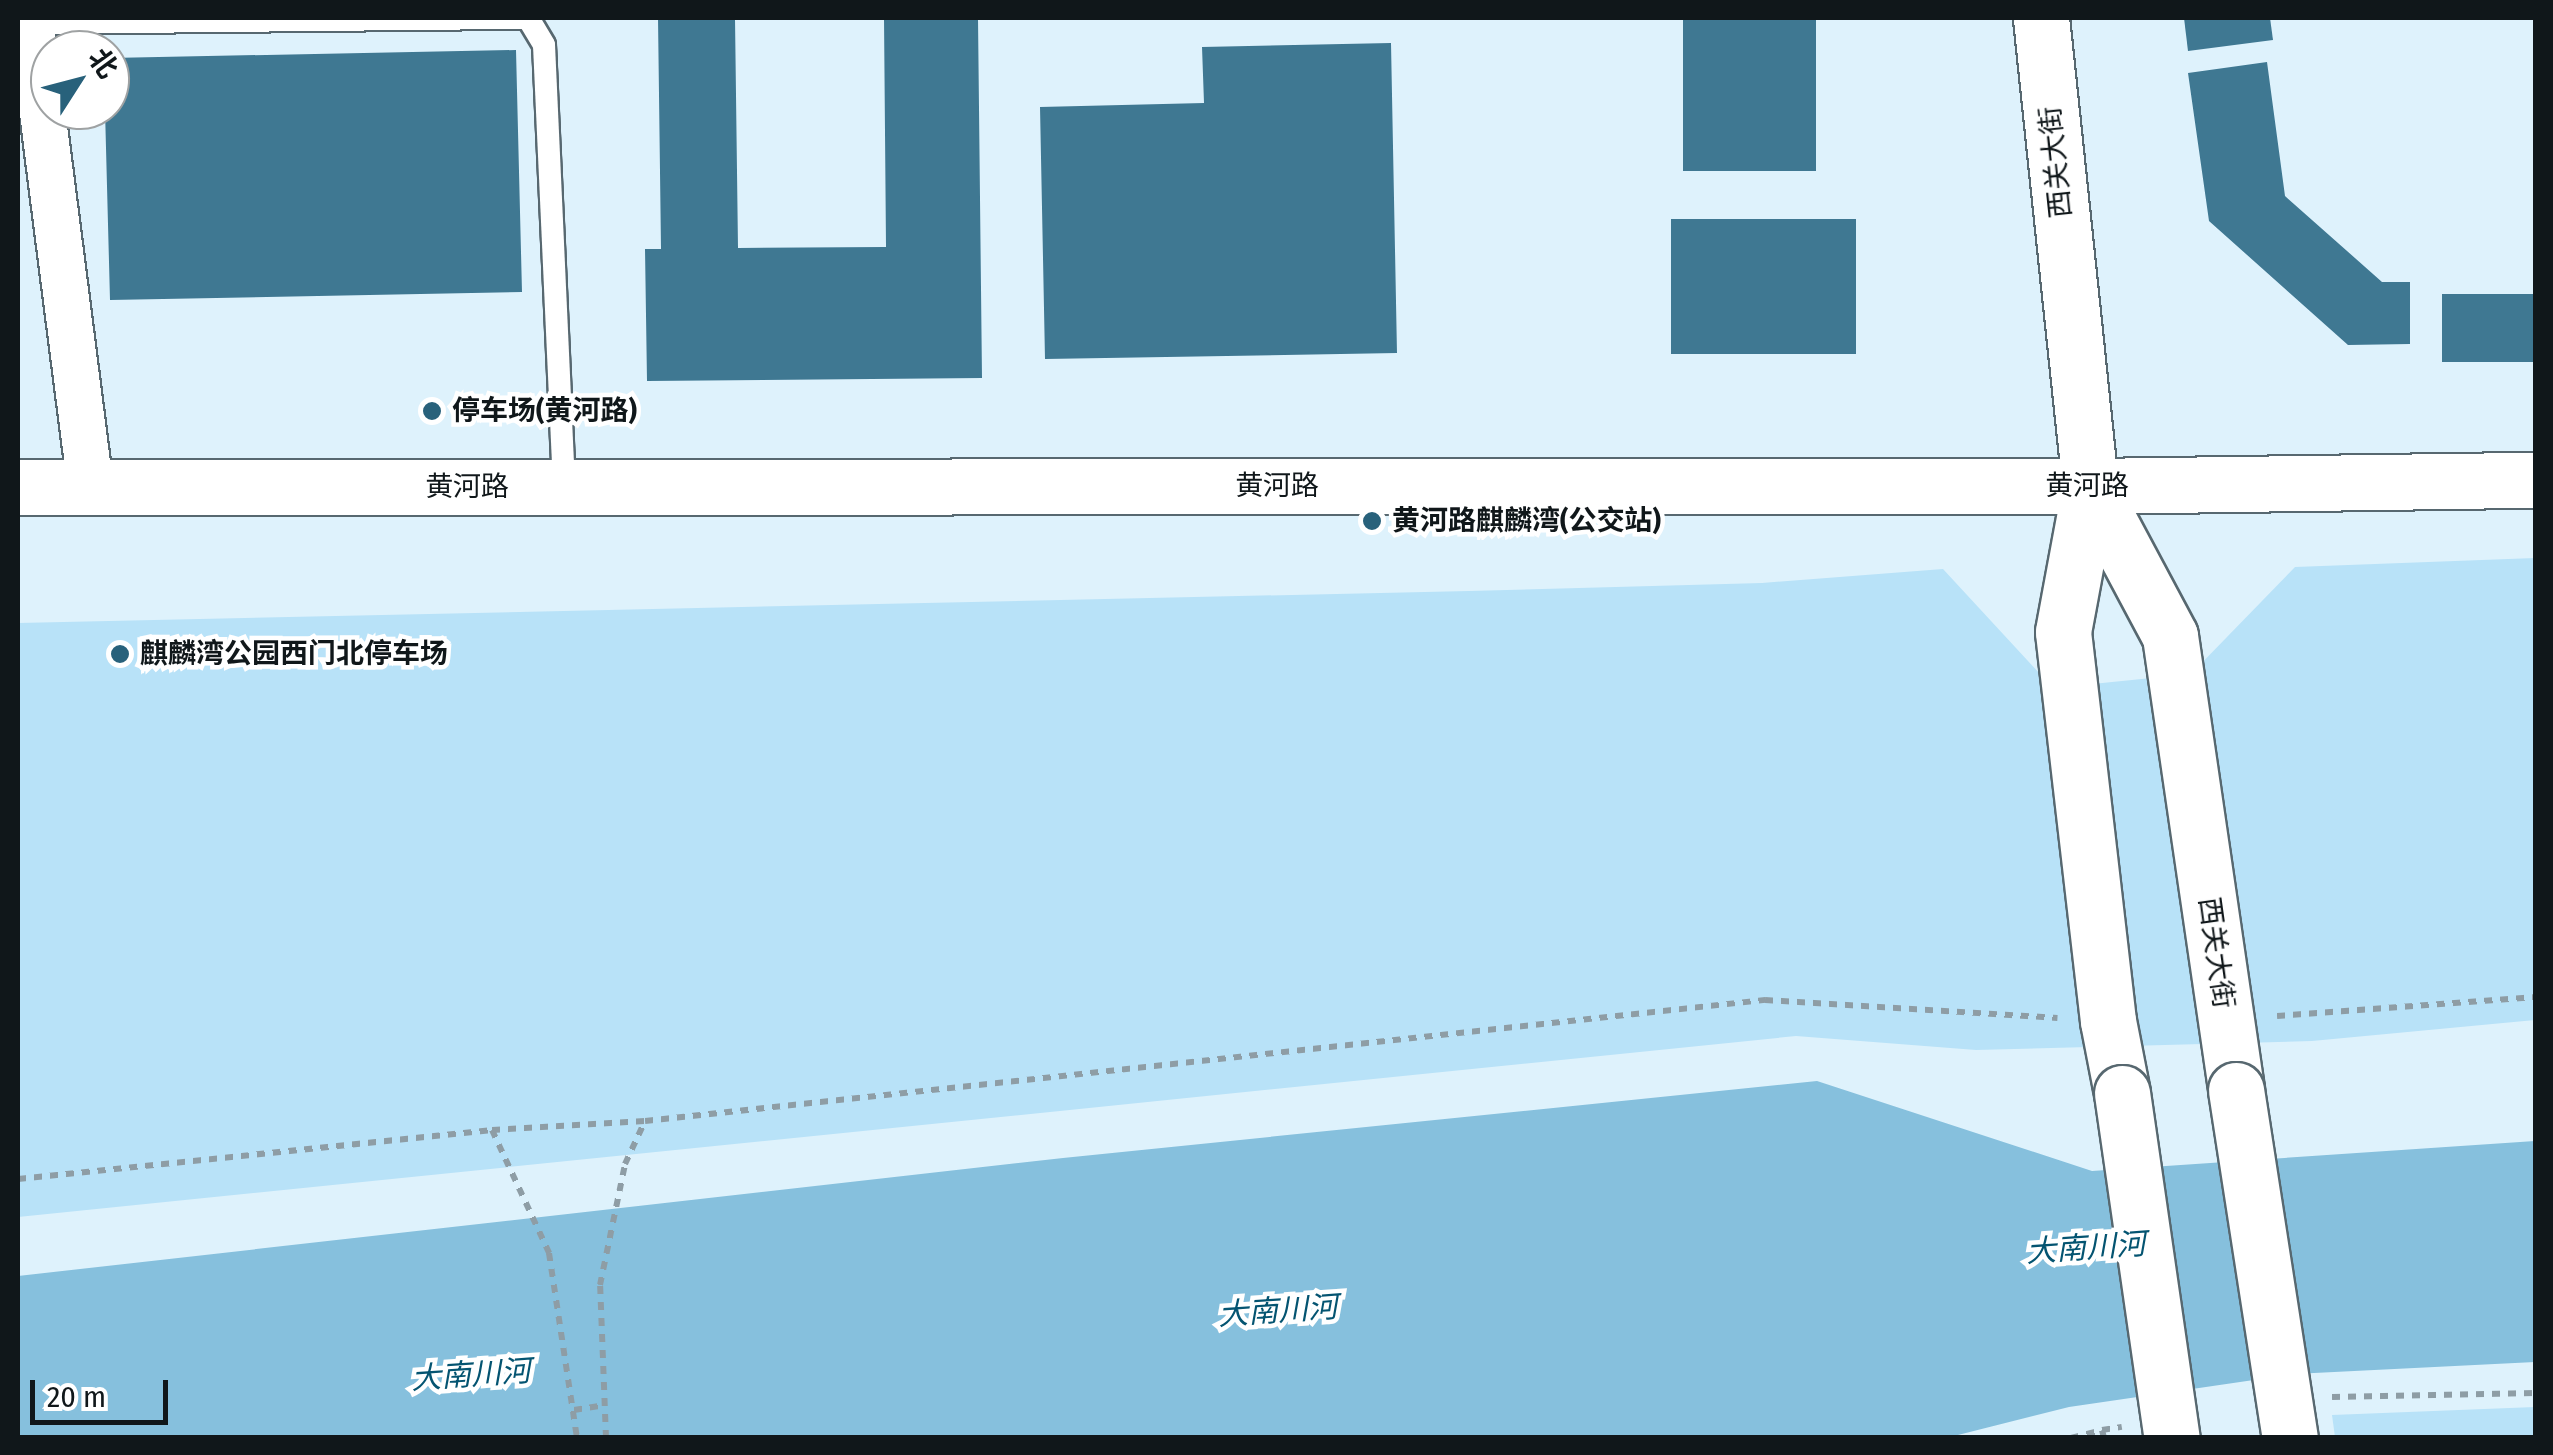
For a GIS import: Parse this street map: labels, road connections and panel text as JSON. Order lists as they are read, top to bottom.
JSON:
{
  "streets": {
    "main road": ["西关大街", "黄河路"]
  },
  "crossings": [
    ["西关大街", "黄河路"]
  ],
  "water": ["大南川河"],
  "places": ["停车场(黄河路)", "黄河路麒麟湾(公交站)", "麒麟湾公园西门北停车场"],
  "scale_bar": "20 m",
  "north": "top right"
}
